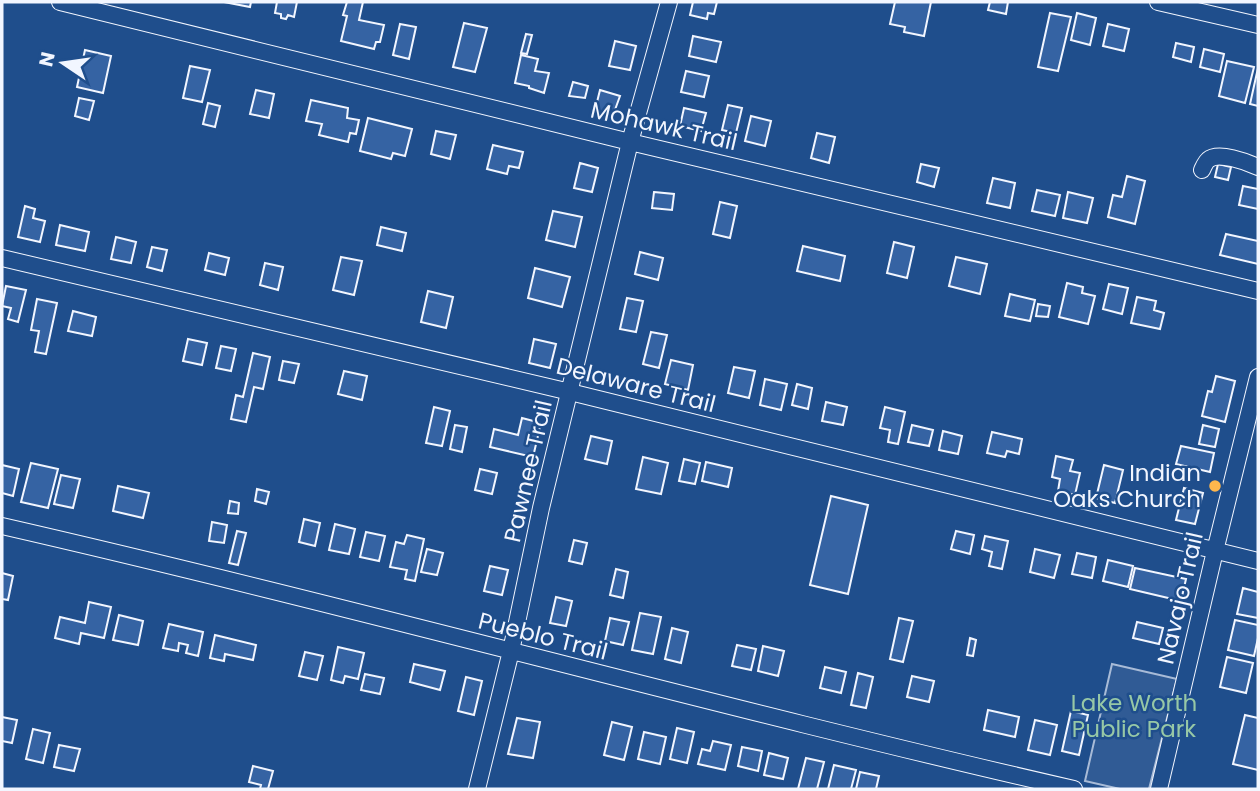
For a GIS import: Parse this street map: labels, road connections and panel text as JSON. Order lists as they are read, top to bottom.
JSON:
{
  "streets": {
    "street": [
      "Mohawk Trail",
      "Delaware Trail",
      "Pawnee Trail",
      "Navajo Trail",
      "Pueblo Trail"
    ]
  },
  "crossings": [
    ["Mohawk Trail", "Pawnee Trail"],
    ["Delaware Trail", "Pawnee Trail"],
    ["Delaware Trail", "Navajo Trail"],
    ["Pawnee Trail", "Pueblo Trail"]
  ],
  "parks": ["Lake Worth Public Park"],
  "places": ["Indian Oaks Church"],
  "north": "left"
}
